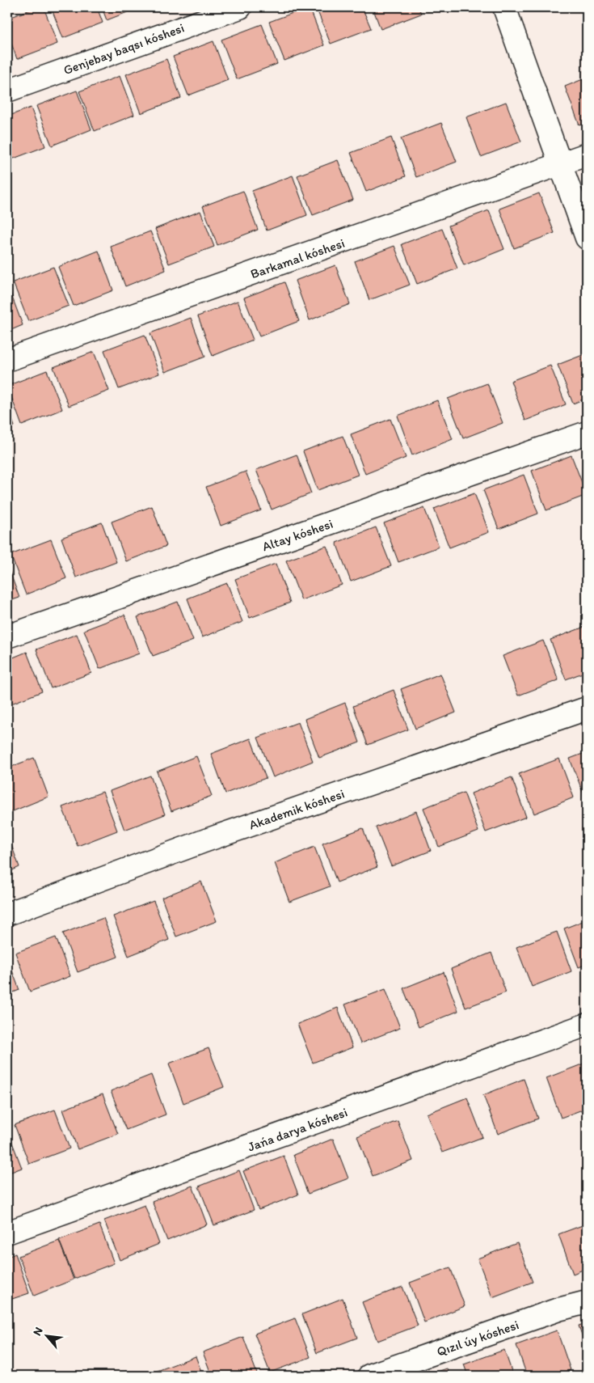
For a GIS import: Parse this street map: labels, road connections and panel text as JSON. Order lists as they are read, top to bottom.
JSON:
{
  "streets": {
    "street": [
      "Genjebay baqsı kóshesi",
      "Barkamal kóshesi",
      "Altay kóshesi",
      "Akademik kóshesi",
      "Jańa darya kóshesi",
      "Qızıl úy kóshesi"
    ]
  },
  "north": "top left"
}
